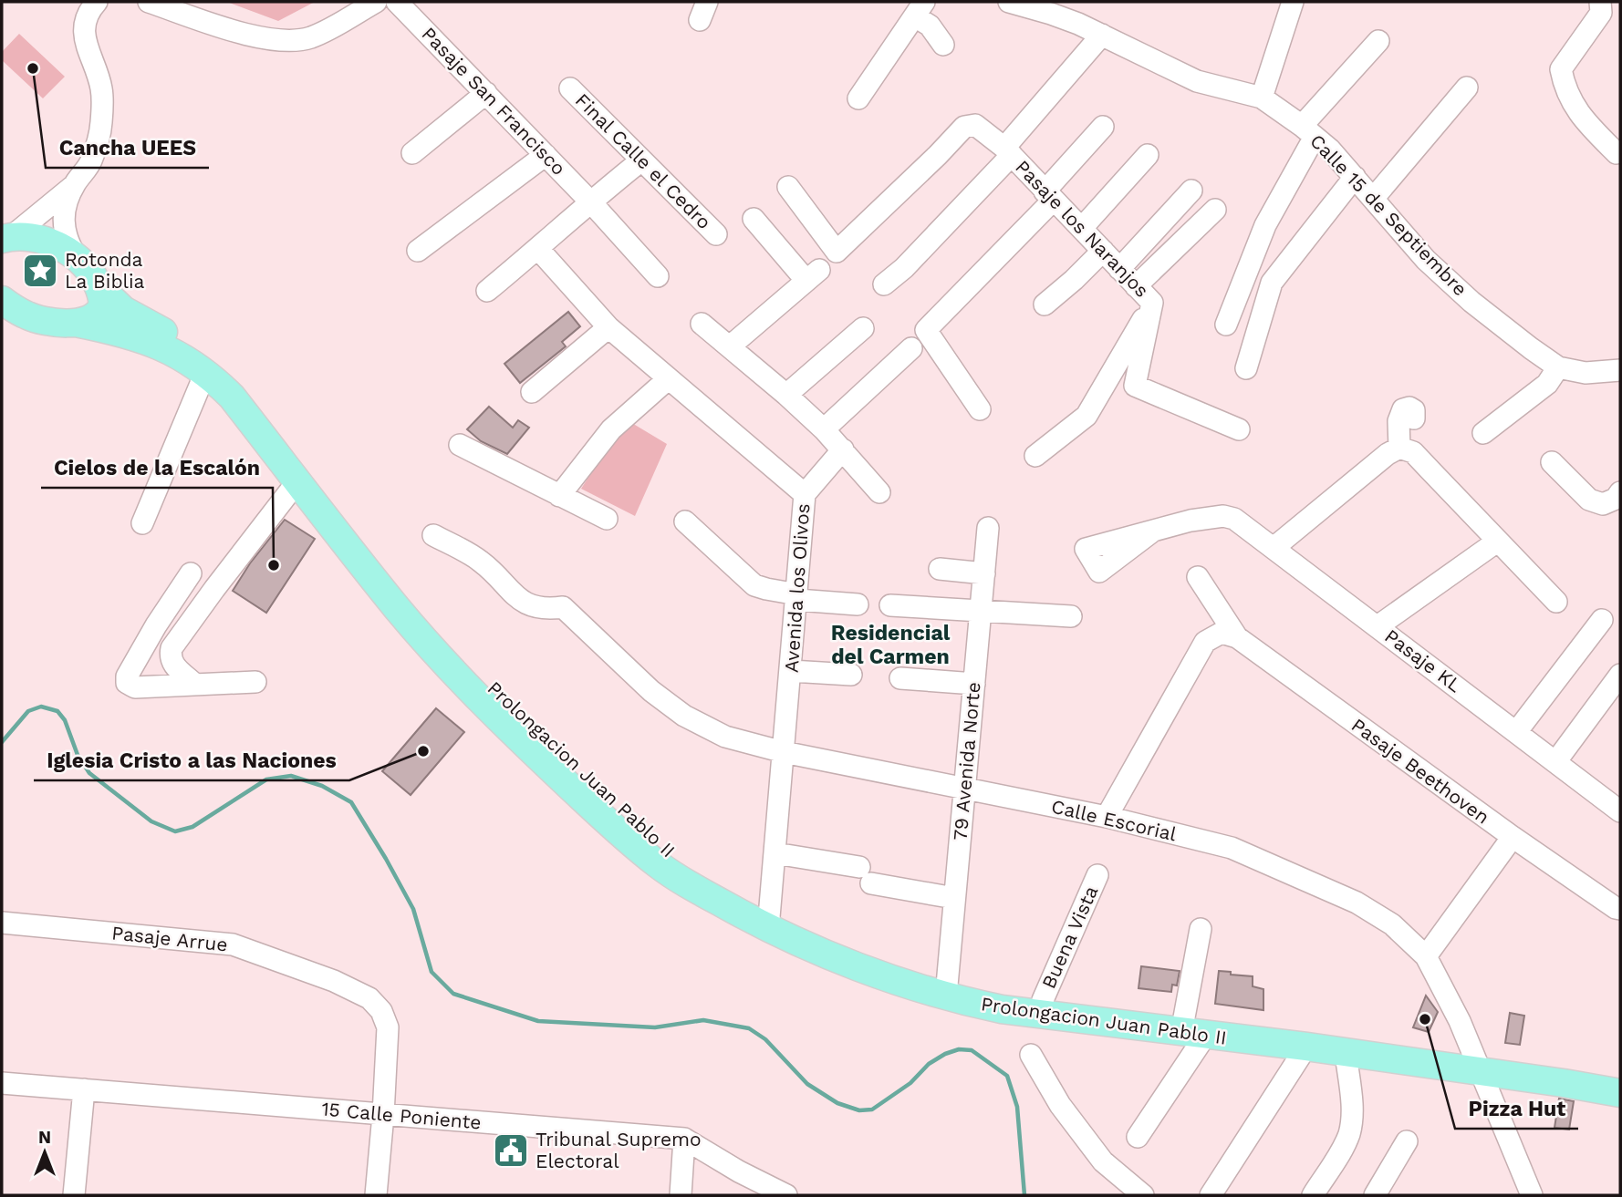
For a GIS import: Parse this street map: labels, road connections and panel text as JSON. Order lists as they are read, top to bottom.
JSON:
{
  "streets": {
    "main road": ["Prolongacion Juan Pablo II"],
    "street": [
      "Pasaje San Francisco",
      "Final Calle el Cedro",
      "Calle 15 de Septiembre",
      "Pasaje los Naranjos",
      "Avenida los Olivos",
      "Pasaje KL",
      "79 Avenida Norte",
      "Pasaje Beethoven",
      "Calle Escorial",
      "Buena Vista",
      "Pasaje Arrue",
      "15 Calle Poniente"
    ]
  },
  "crossings": [
    ["Calle 15 de Septiembre", "Pasaje los Naranjos"],
    ["Avenida los Olivos", "Prolongacion Juan Pablo II"],
    ["Avenida los Olivos", "Calle Escorial"],
    ["79 Avenida Norte", "Prolongacion Juan Pablo II"],
    ["79 Avenida Norte", "Calle Escorial"],
    ["Prolongacion Juan Pablo II", "Calle Escorial"],
    ["Prolongacion Juan Pablo II", "Buena Vista"],
    ["Pasaje Arrue", "15 Calle Poniente"]
  ],
  "districts": ["Residencial del Carmen"],
  "places": {
    "other": [
      "Cancha UEES",
      "Cielos de la Escalón",
      "Iglesia Cristo a las Naciones",
      "Pizza Hut"
    ],
    "place": ["Rotonda La Biblia"],
    "public building": ["Tribunal Supremo Electoral"]
  },
  "north": "top"
}
